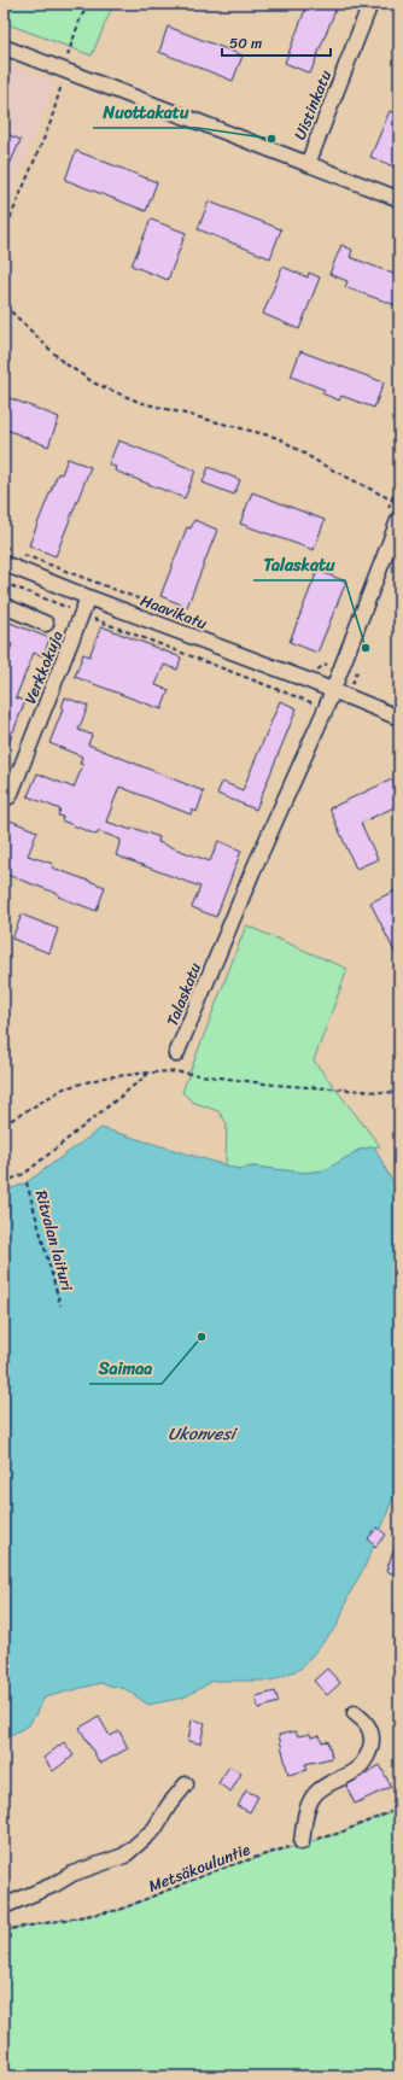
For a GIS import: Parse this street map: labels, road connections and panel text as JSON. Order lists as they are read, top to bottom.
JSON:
{
  "streets": {
    "street": [
      "Uistinkatu",
      "Haavikatu",
      "Verkkokuja",
      "Talaskatu"
    ],
    "path": ["Ritvalan laituri", "Metsäkouluntie"]
  },
  "crossings": [
    ["Haavikatu", "Verkkokuja"],
    ["Haavikatu", "Talaskatu"]
  ],
  "water": ["Ukonvesi"],
  "places": ["Nuottakatu", "Talaskatu", "Saimaa"],
  "scale_bar": "50 m"
}
